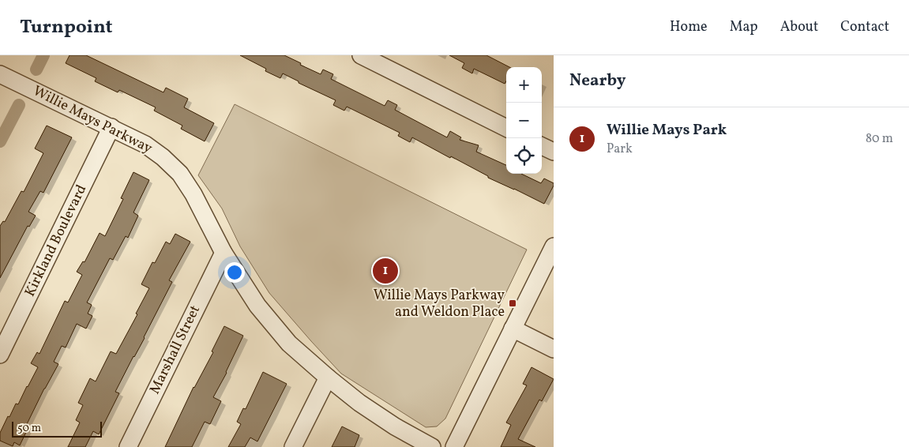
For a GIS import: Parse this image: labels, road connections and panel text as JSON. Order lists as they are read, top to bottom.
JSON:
{
  "streets": {
    "street": ["Willie Mays Parkway", "Kirkland Boulevard", "Marshall Street"]
  },
  "crossings": [
    ["Willie Mays Parkway", "Kirkland Boulevard"],
    ["Willie Mays Parkway", "Marshall Street"]
  ],
  "places": {
    "transit": ["Willie Mays Parkway and Weldon Place"]
  },
  "scale_bar": "50 m",
  "page": {
    "header": "Turnpoint",
    "nav": [
      "Home",
      "Map",
      "About",
      "Contact"
    ],
    "heading": "Nearby",
    "map_buttons": ["+", "−"],
    "list": [
      {
        "mark": "1",
        "name": "Willie Mays Park",
        "note": "Park",
        "value": "80 m"
      }
    ],
    "pins": "1",
    "scale": "50 m"
  }
}
